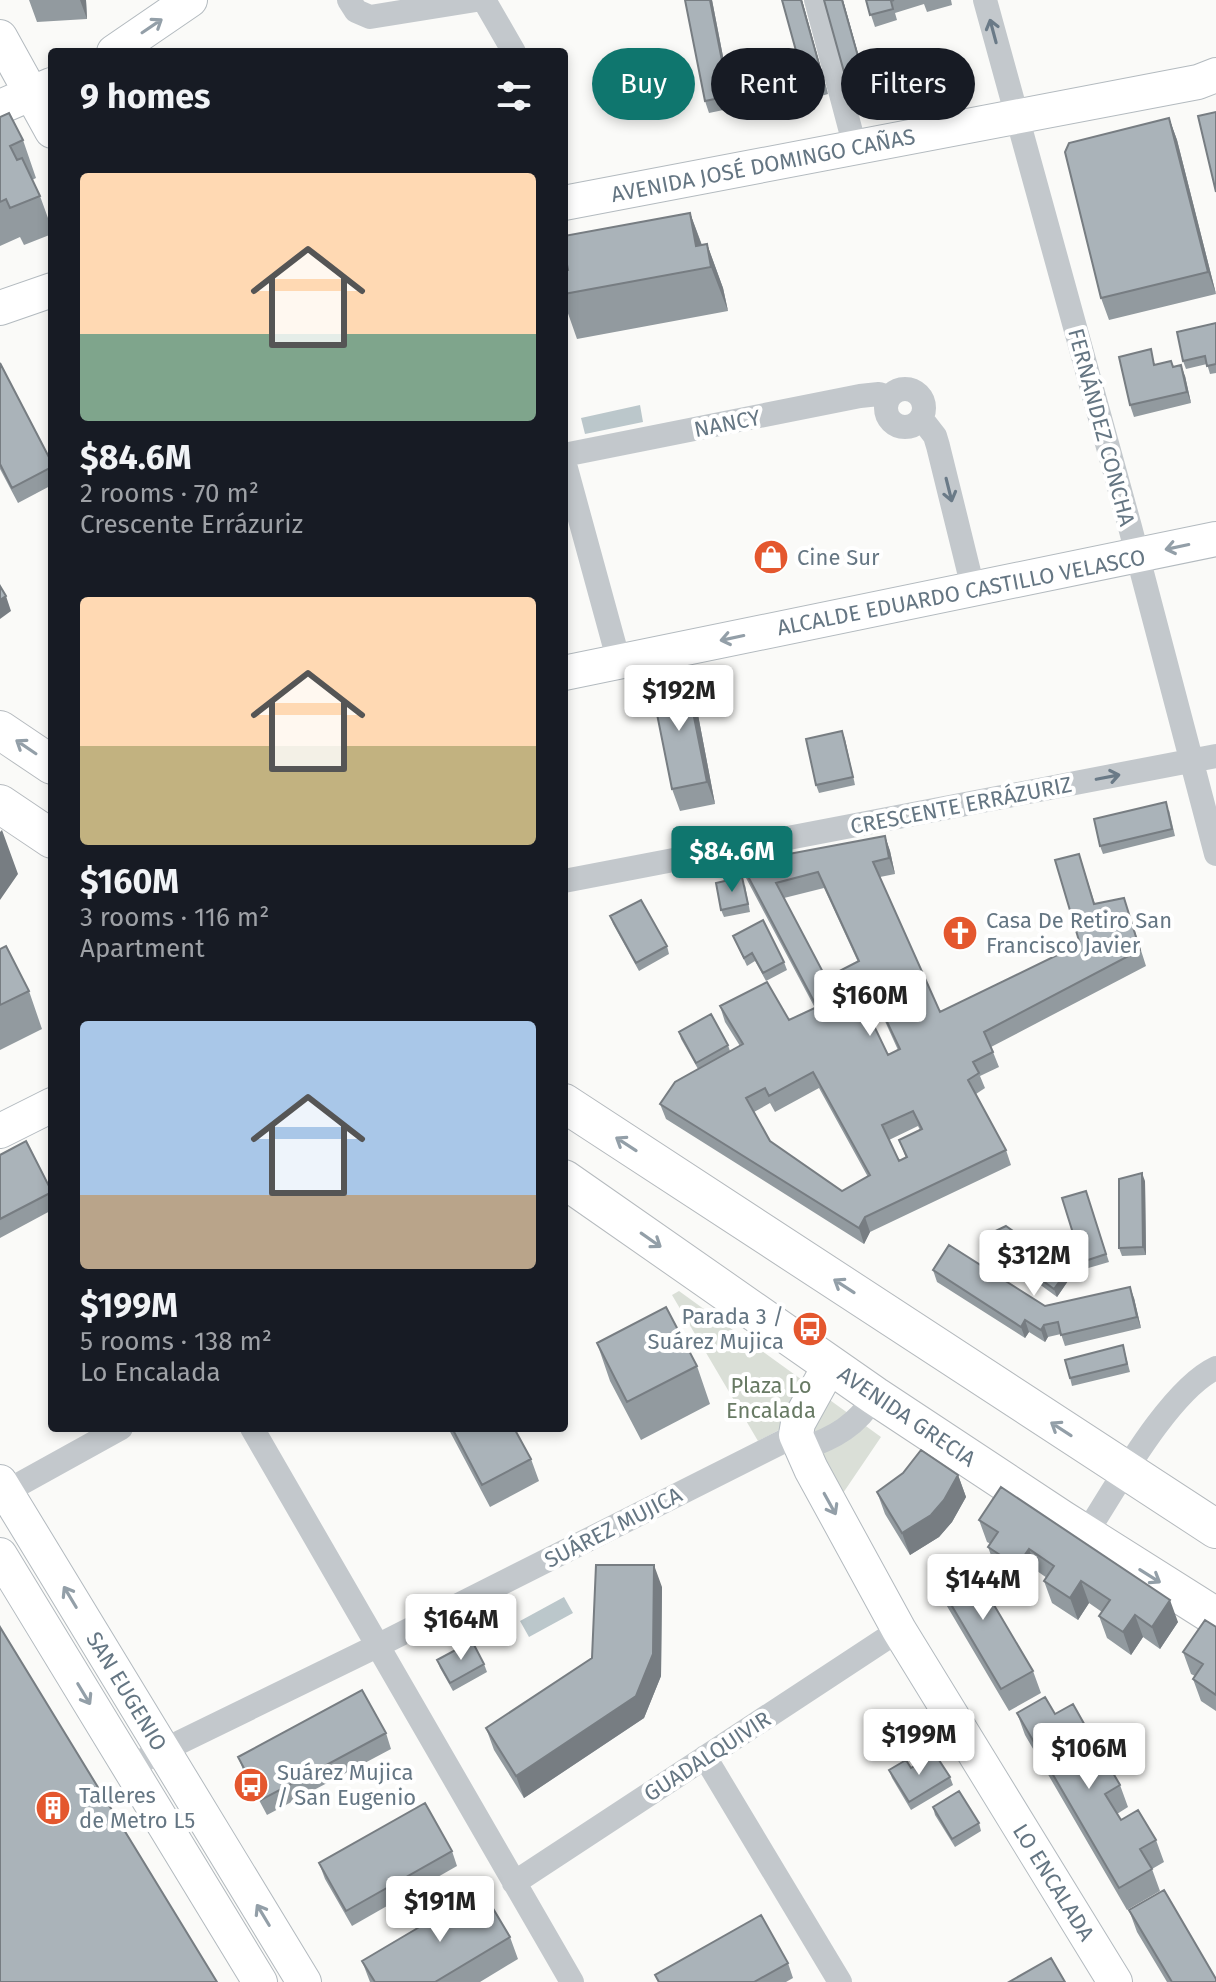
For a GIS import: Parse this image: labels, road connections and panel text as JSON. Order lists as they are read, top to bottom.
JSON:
{
  "streets": {
    "main road": [
      "AVENIDA JOSÉ DOMINGO CAÑAS",
      "ALCALDE EDUARDO CASTILLO VELASCO",
      "AVENIDA GRECIA",
      "SAN EUGENIO",
      "LO ENCALADA"
    ],
    "street": [
      "NANCY",
      "FERNÁNDEZ CONCHA",
      "CRESCENTE ERRÁZURIZ",
      "SUÁREZ MUJICA",
      "GUADALQUIVIR"
    ]
  },
  "crossings": [
    ["AVENIDA JOSÉ DOMINGO CAÑAS", "FERNÁNDEZ CONCHA"],
    ["NANCY", "ALCALDE EDUARDO CASTILLO VELASCO"],
    ["FERNÁNDEZ CONCHA", "ALCALDE EDUARDO CASTILLO VELASCO"],
    ["FERNÁNDEZ CONCHA", "CRESCENTE ERRÁZURIZ"],
    ["SUÁREZ MUJICA", "SAN EUGENIO"],
    ["SUÁREZ MUJICA", "LO ENCALADA"],
    ["GUADALQUIVIR", "LO ENCALADA"]
  ],
  "one_way": ["ALCALDE EDUARDO CASTILLO VELASCO", "CRESCENTE ERRÁZURIZ"],
  "parks": ["Plaza Lo Encalada"],
  "places": {
    "shop": ["Cine Sur"],
    "church": ["Casa De Retiro San Francisco Javier"],
    "bus stop": ["Parada 3 / Suárez Mujica", "Suárez Mujica / San Eugenio"],
    "building": ["Talleres de Metro L5"]
  },
  "page": {
    "chip": ["Buy", "Rent", "Filters"],
    "heading": "9 homes",
    "list": [
      {
        "name": "$84.6M",
        "note": "2 rooms · 70 m² · Crescente Errázuriz"
      },
      {
        "name": "$160M",
        "note": "3 rooms · 116 m² · Apartment"
      },
      {
        "name": "$199M",
        "note": "5 rooms · 138 m² · Lo Encalada"
      }
    ],
    "price": [
      "$192M",
      "$84.6M",
      "$160M",
      "$312M",
      "$144M",
      "$164M",
      "$199M",
      "$106M",
      "$191M"
    ]
  }
}
